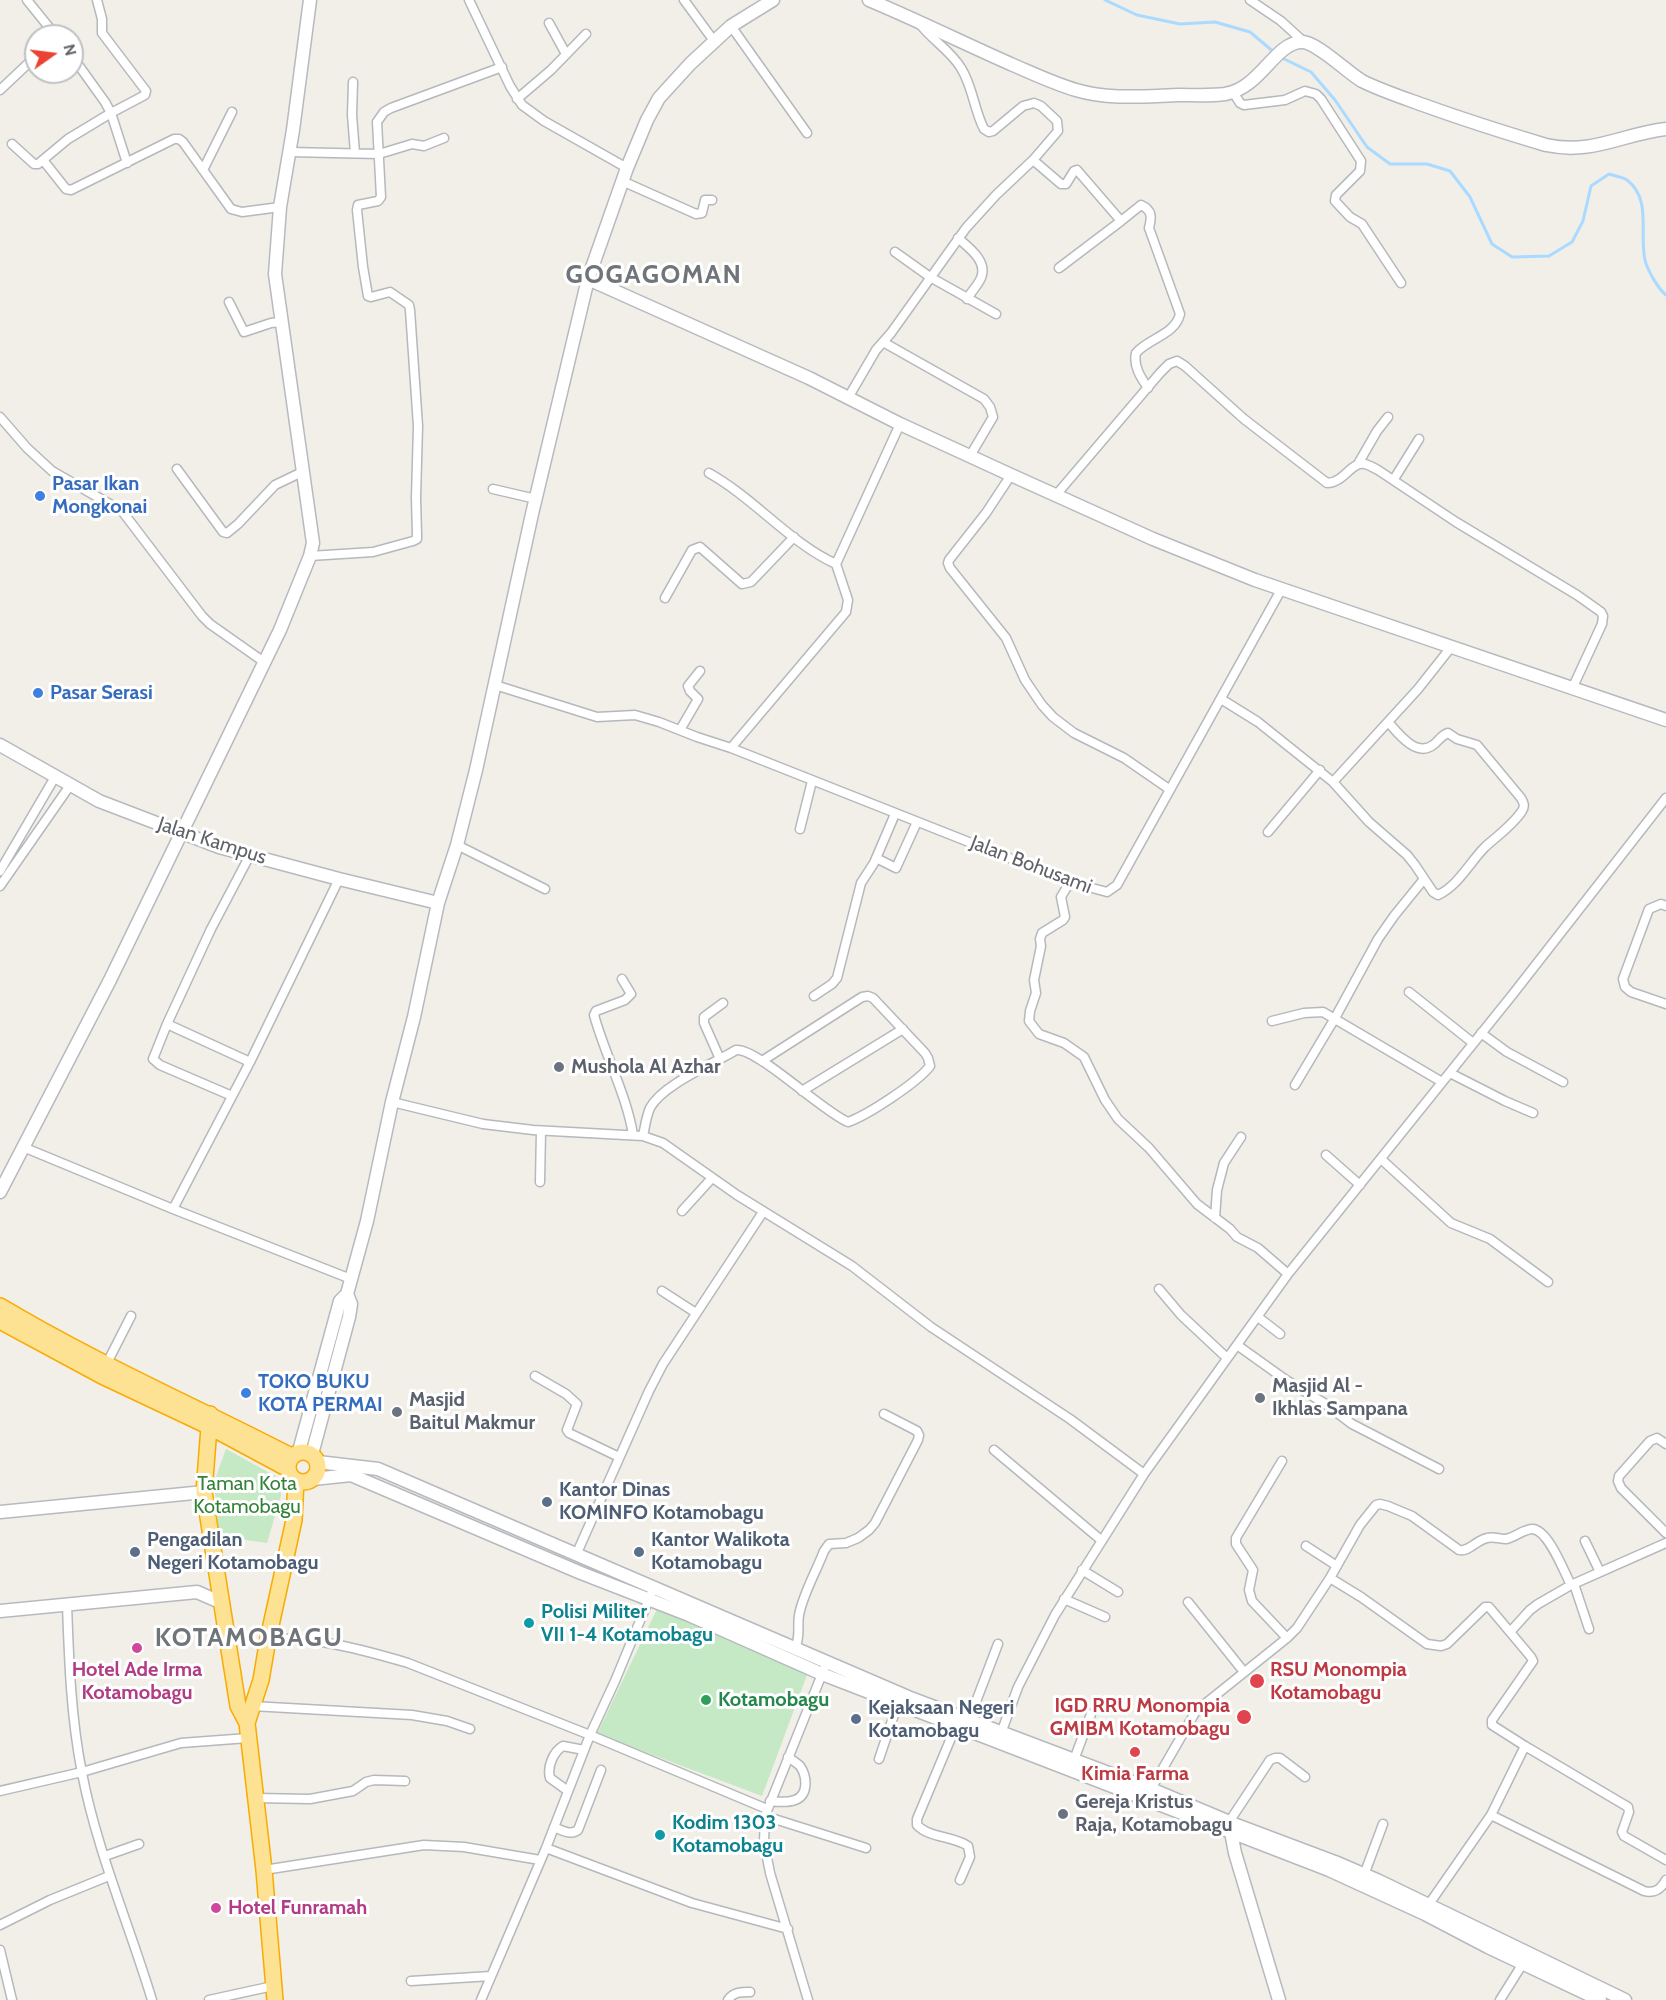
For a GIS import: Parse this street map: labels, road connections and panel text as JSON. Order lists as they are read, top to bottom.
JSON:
{
  "streets": {
    "street": ["Jalan Kampus", "Jalan Bohusami"]
  },
  "districts": ["GOGAGOMAN", "KOTAMOBAGU"],
  "parks": ["Taman Kota Kotamobagu"],
  "places": [
    "Pasar Ikan Mongkonai",
    "Pasar Serasi",
    "Mushola Al Azhar",
    "TOKO BUKU KOTA PERMAI",
    "Masjid Al - Ikhlas Sampana",
    "Masjid Baitul Makmur",
    "Kantor Dinas KOMINFO Kotamobagu",
    "Pengadilan Negeri Kotamobagu",
    "Kantor Walikota Kotamobagu",
    "Polisi Militer VII 1-4 Kotamobagu",
    "Hotel Ade Irma Kotamobagu",
    "RSU Monompia Kotamobagu",
    "Kotamobagu",
    "IGD RRU Monompia GMIBM Kotamobagu",
    "Kejaksaan Negeri Kotamobagu",
    "Kimia Farma",
    "Gereja Kristus Raja, Kotamobagu",
    "Kodim 1303 Kotamobagu",
    "Hotel Funramah"
  ],
  "north": "right"
}
